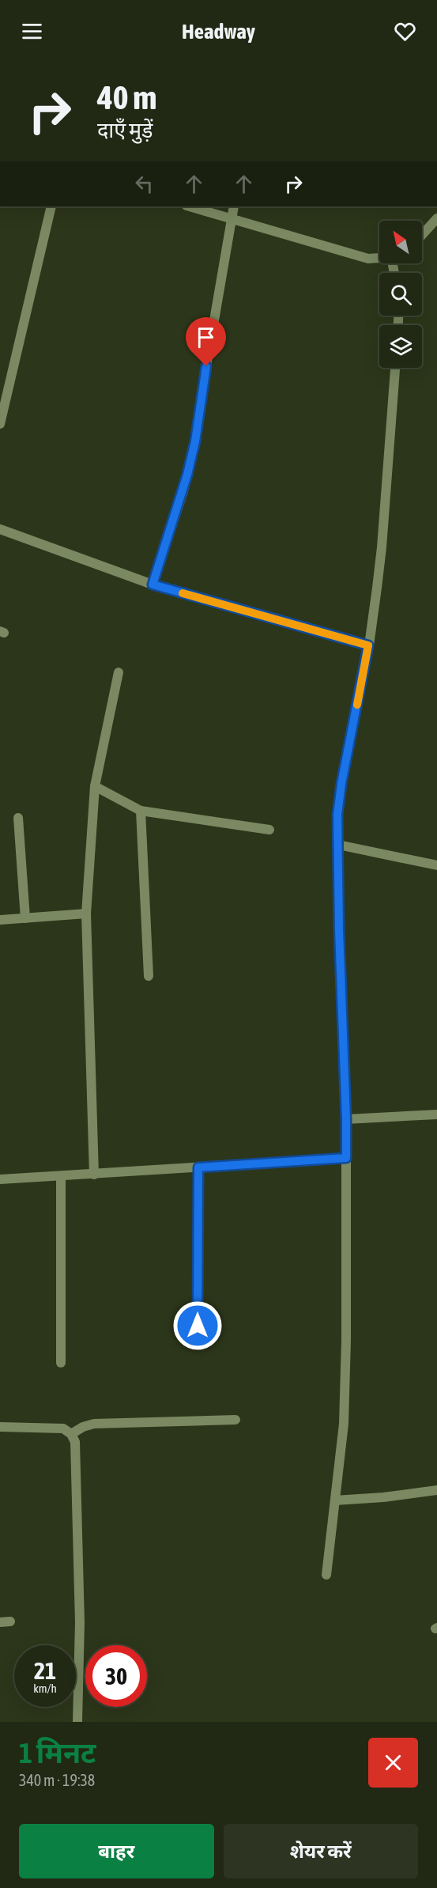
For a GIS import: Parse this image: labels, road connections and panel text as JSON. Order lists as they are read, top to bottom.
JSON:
{
  "north": "top left",
  "page": {
    "header": "Headway",
    "turn": ["40 m", "दाएँ मुड़ें"],
    "speed": "21 km/h",
    "limit": "30",
    "heading": ["1 मिनट", "340 m · 19:38"],
    "buttons": ["बाहर", "शेयर करें"]
  }
}
